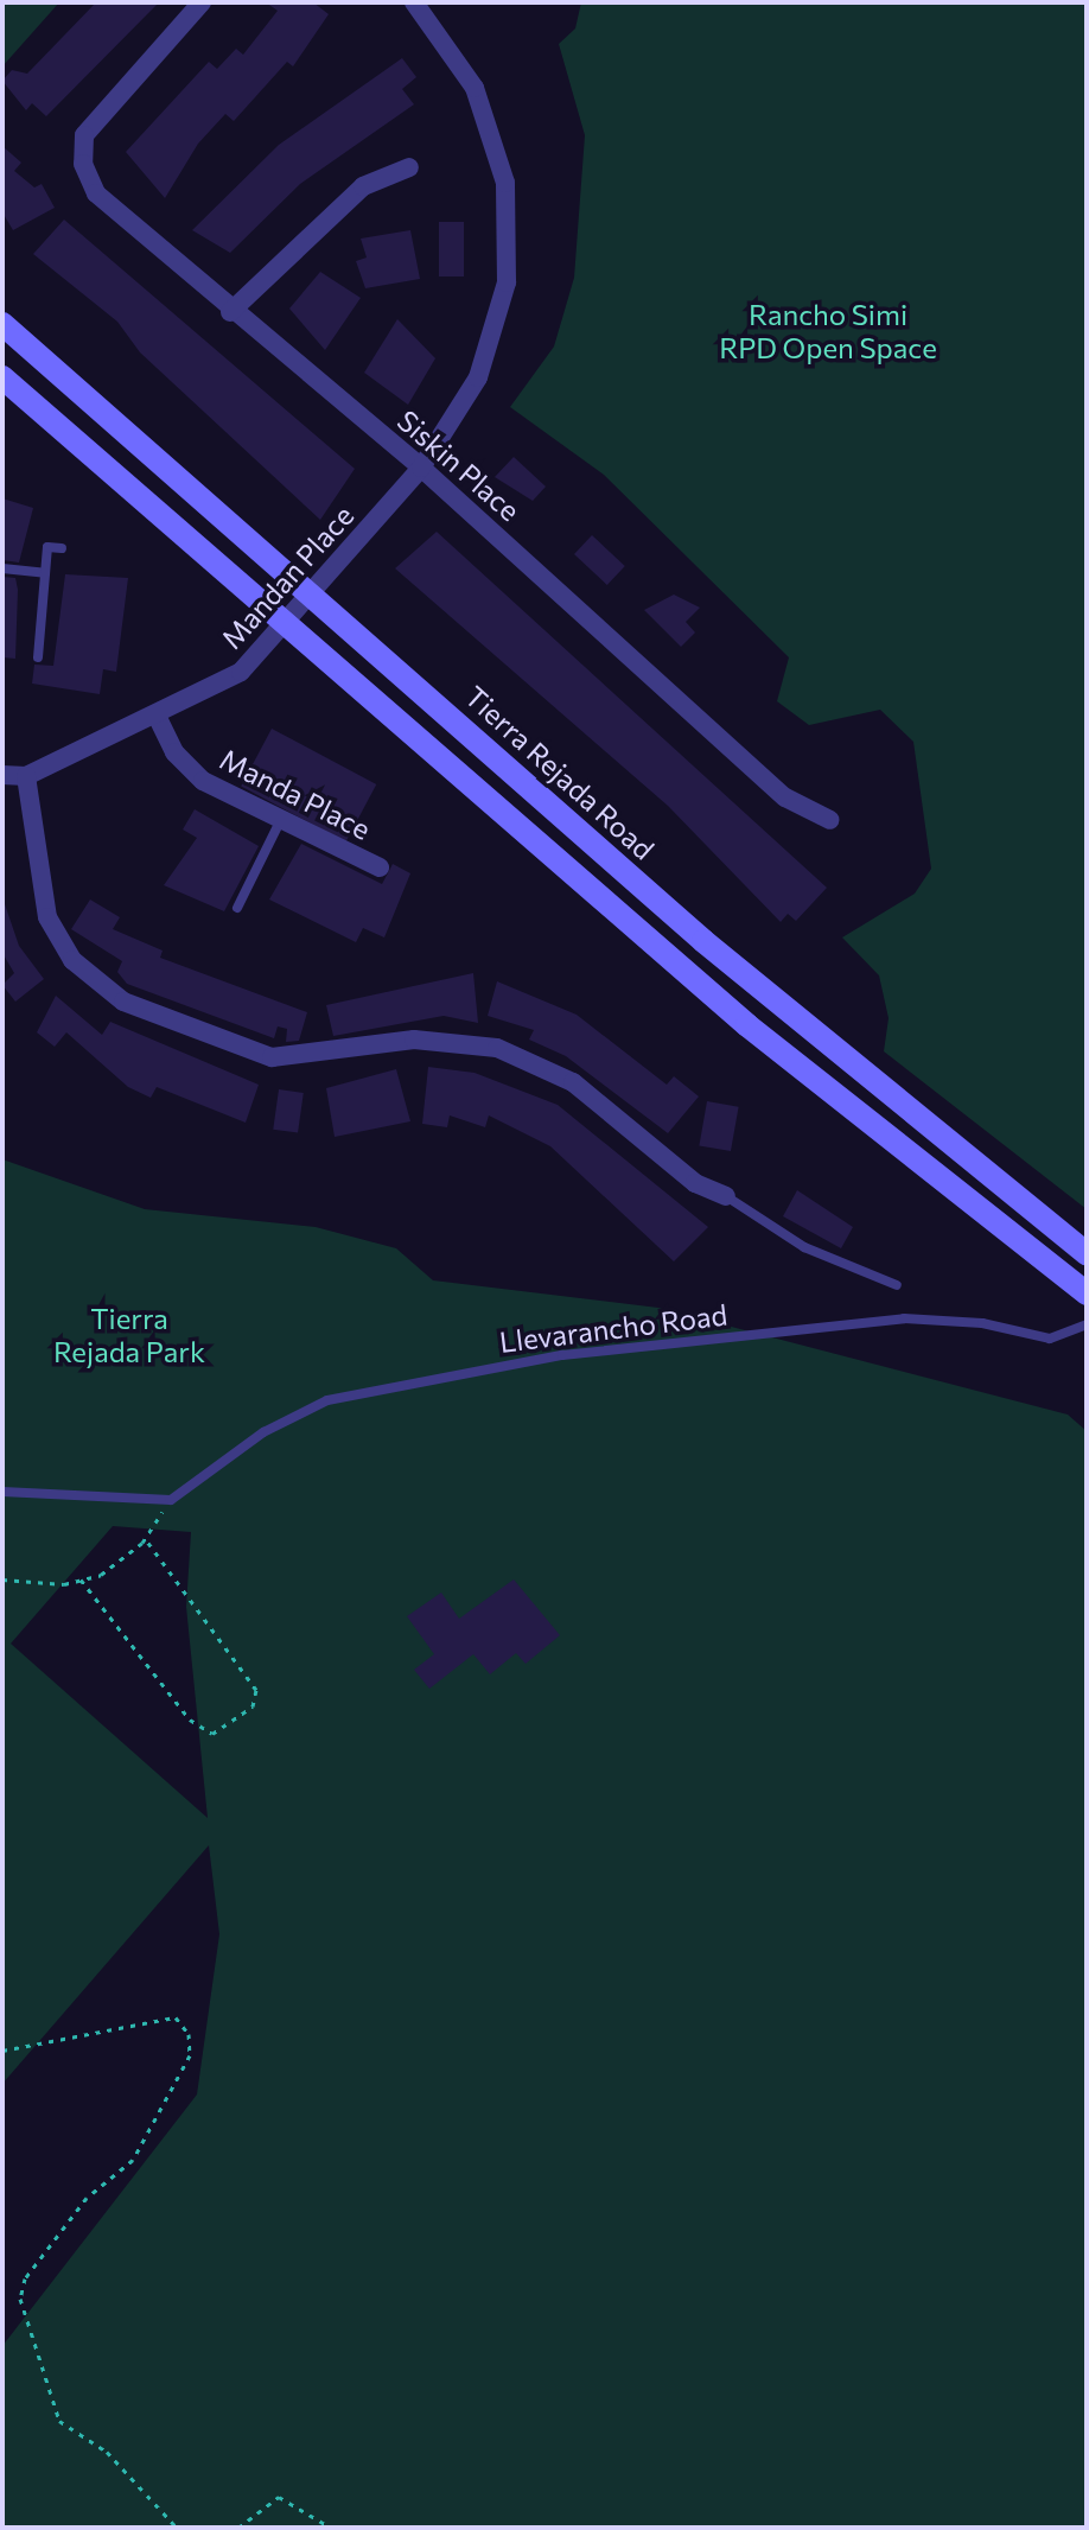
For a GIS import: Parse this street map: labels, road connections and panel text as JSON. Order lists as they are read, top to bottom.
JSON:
{
  "streets": {
    "main road": ["Tierra Rejada Road"],
    "street": ["Siskin Place", "Mandan Place", "Manda Place"],
    "lane": ["Llevarancho Road"]
  },
  "crossings": [
    ["Siskin Place", "Mandan Place"],
    ["Mandan Place", "Tierra Rejada Road"],
    ["Mandan Place", "Manda Place"]
  ],
  "parks": ["Rancho Simi RPD Open Space", "Tierra Rejada Park"]
}
